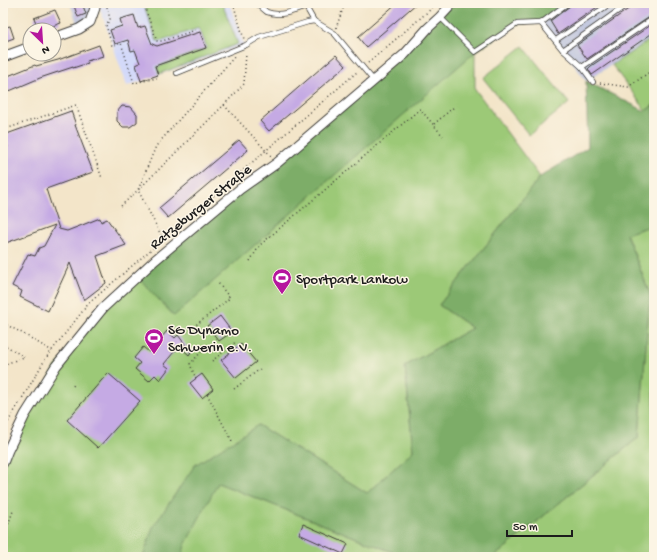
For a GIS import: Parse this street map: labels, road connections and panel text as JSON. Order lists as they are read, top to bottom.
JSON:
{
  "streets": {
    "street": ["Ratzeburger Straße"]
  },
  "places": {
    "sports": ["Sportpark Lankow", "SG Dynamo Schwerin e.V."]
  },
  "scale_bar": "50 m",
  "north": "bottom right"
}
